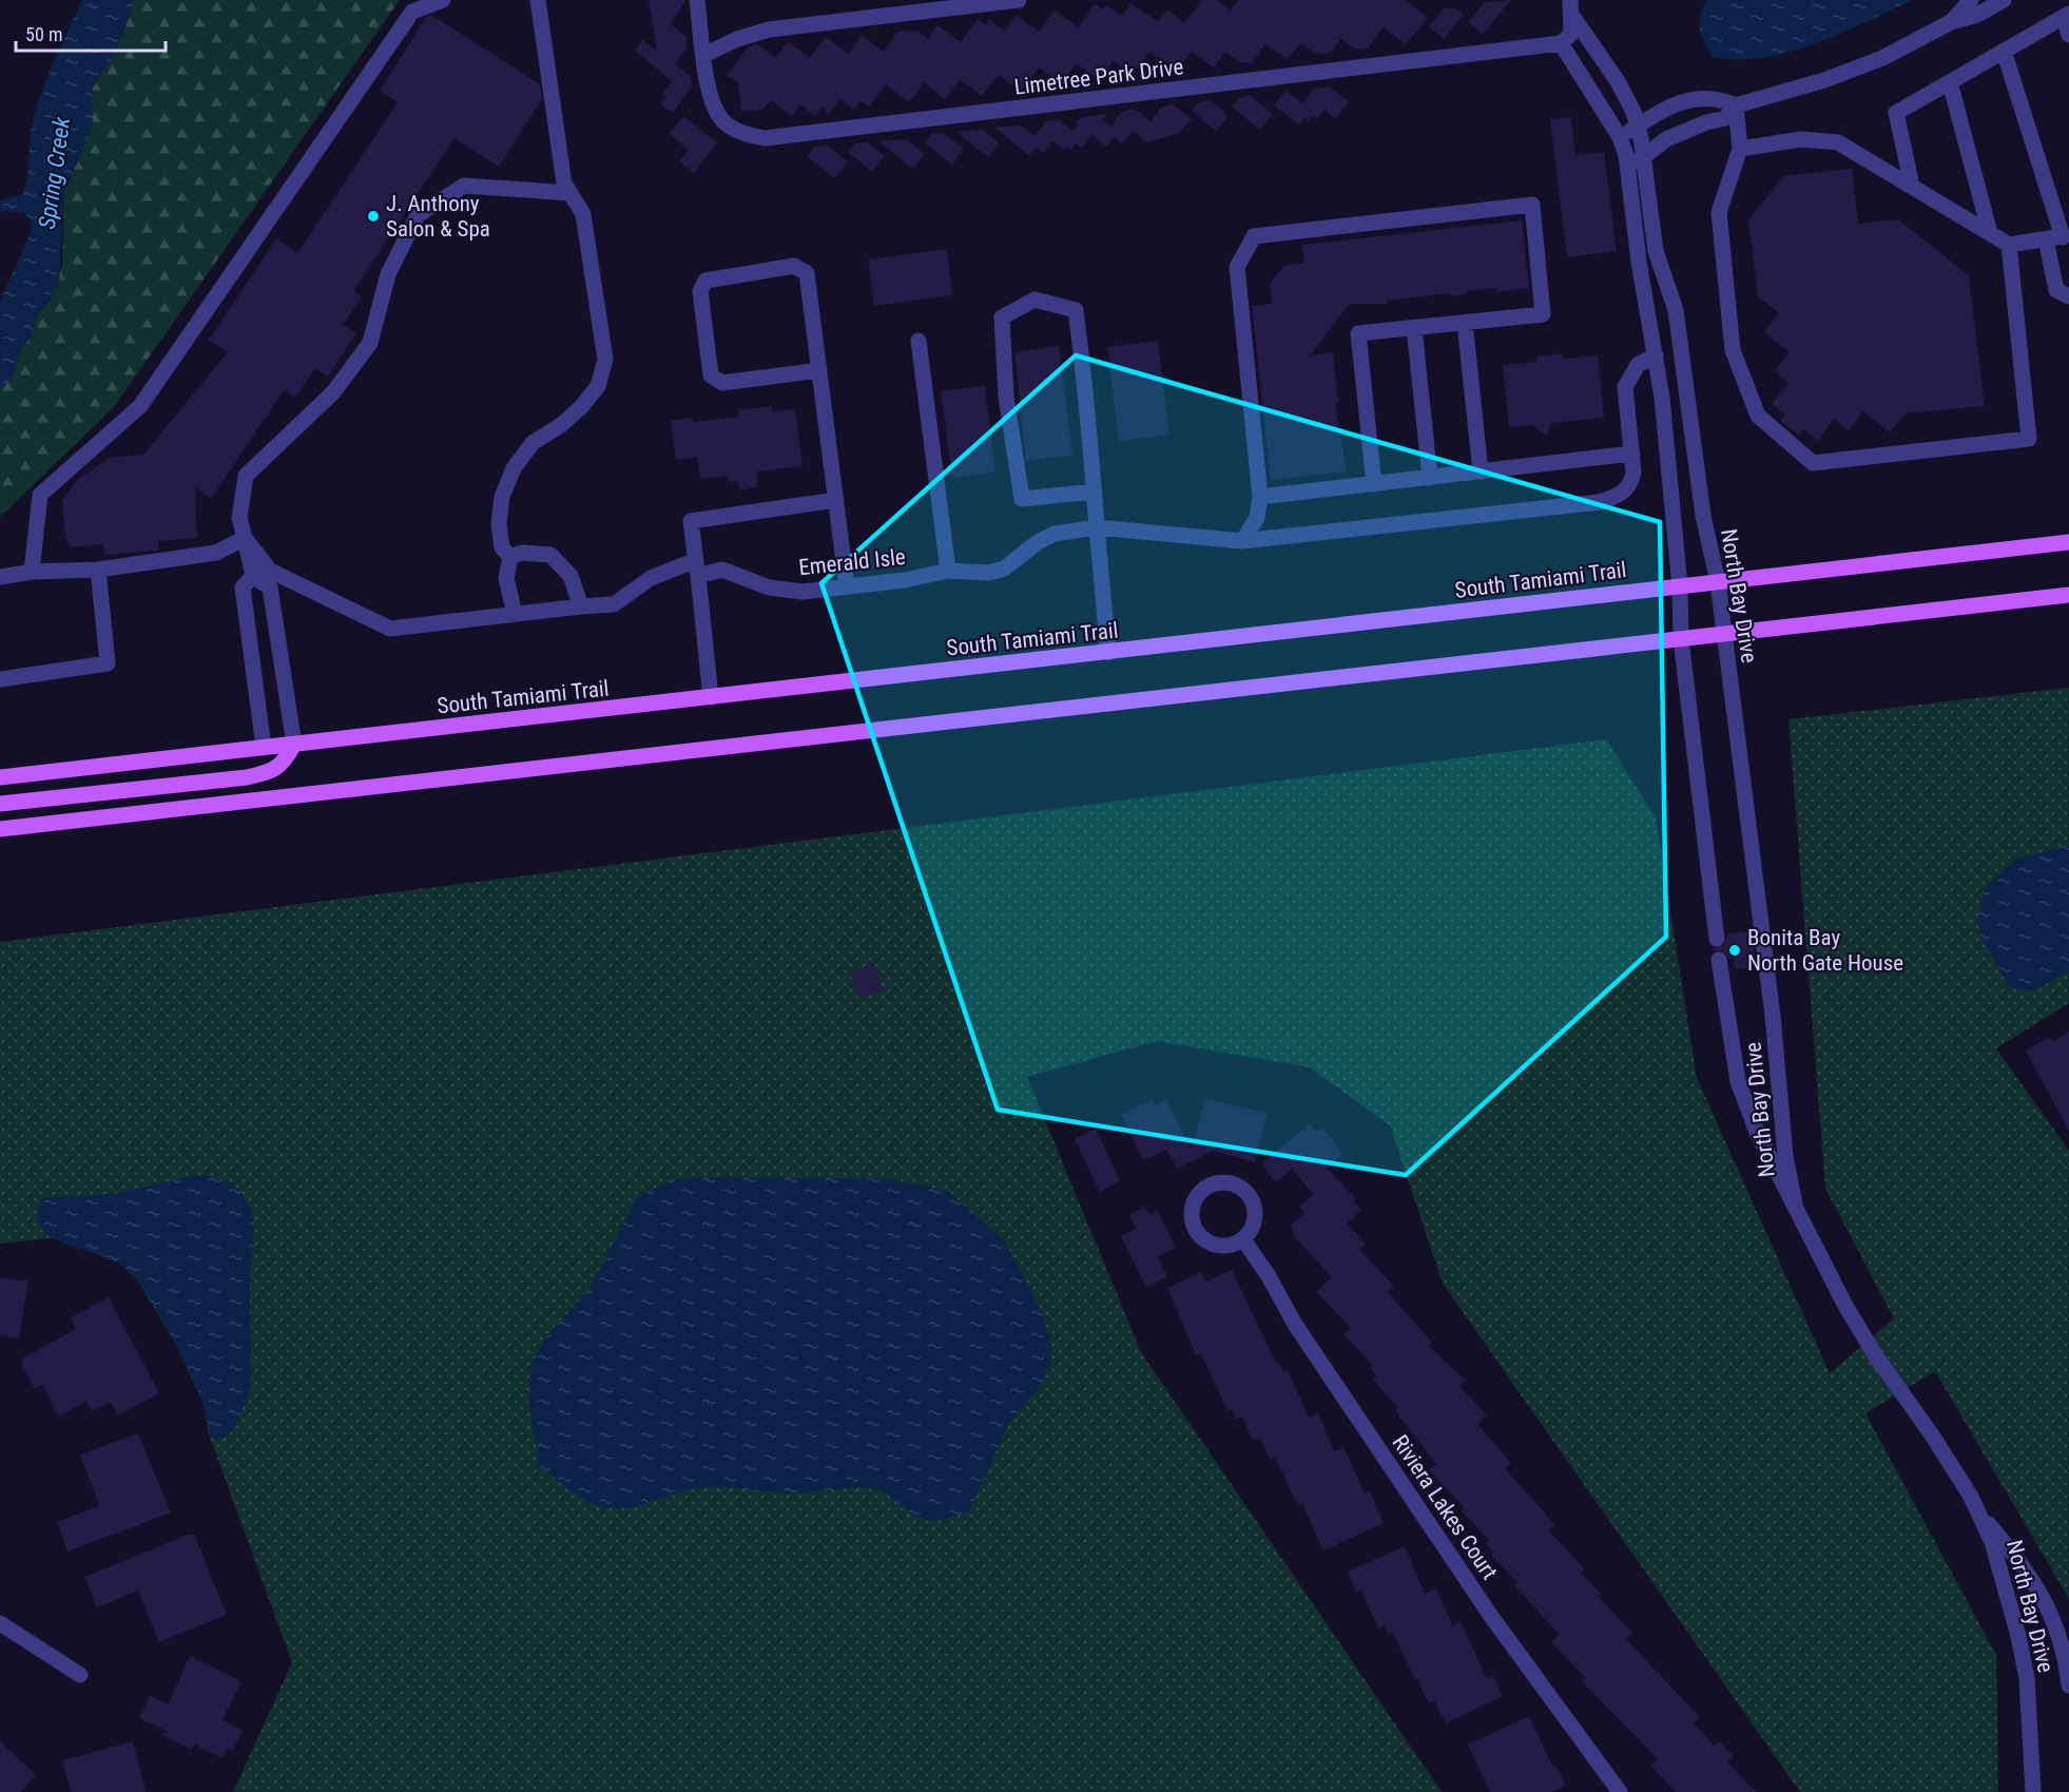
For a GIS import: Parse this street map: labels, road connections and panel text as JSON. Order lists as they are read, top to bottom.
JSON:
{
  "streets": {
    "main road": ["South Tamiami Trail"],
    "street": [
      "Limetree Park Drive",
      "Emerald Isle",
      "North Bay Drive",
      "Riviera Lakes Court"
    ]
  },
  "crossings": [
    ["South Tamiami Trail", "North Bay Drive"]
  ],
  "water": ["Spring Creek"],
  "places": ["J. Anthony Salon & Spa", "Bonita Bay North Gate House"],
  "scale_bar": "50 m"
}
